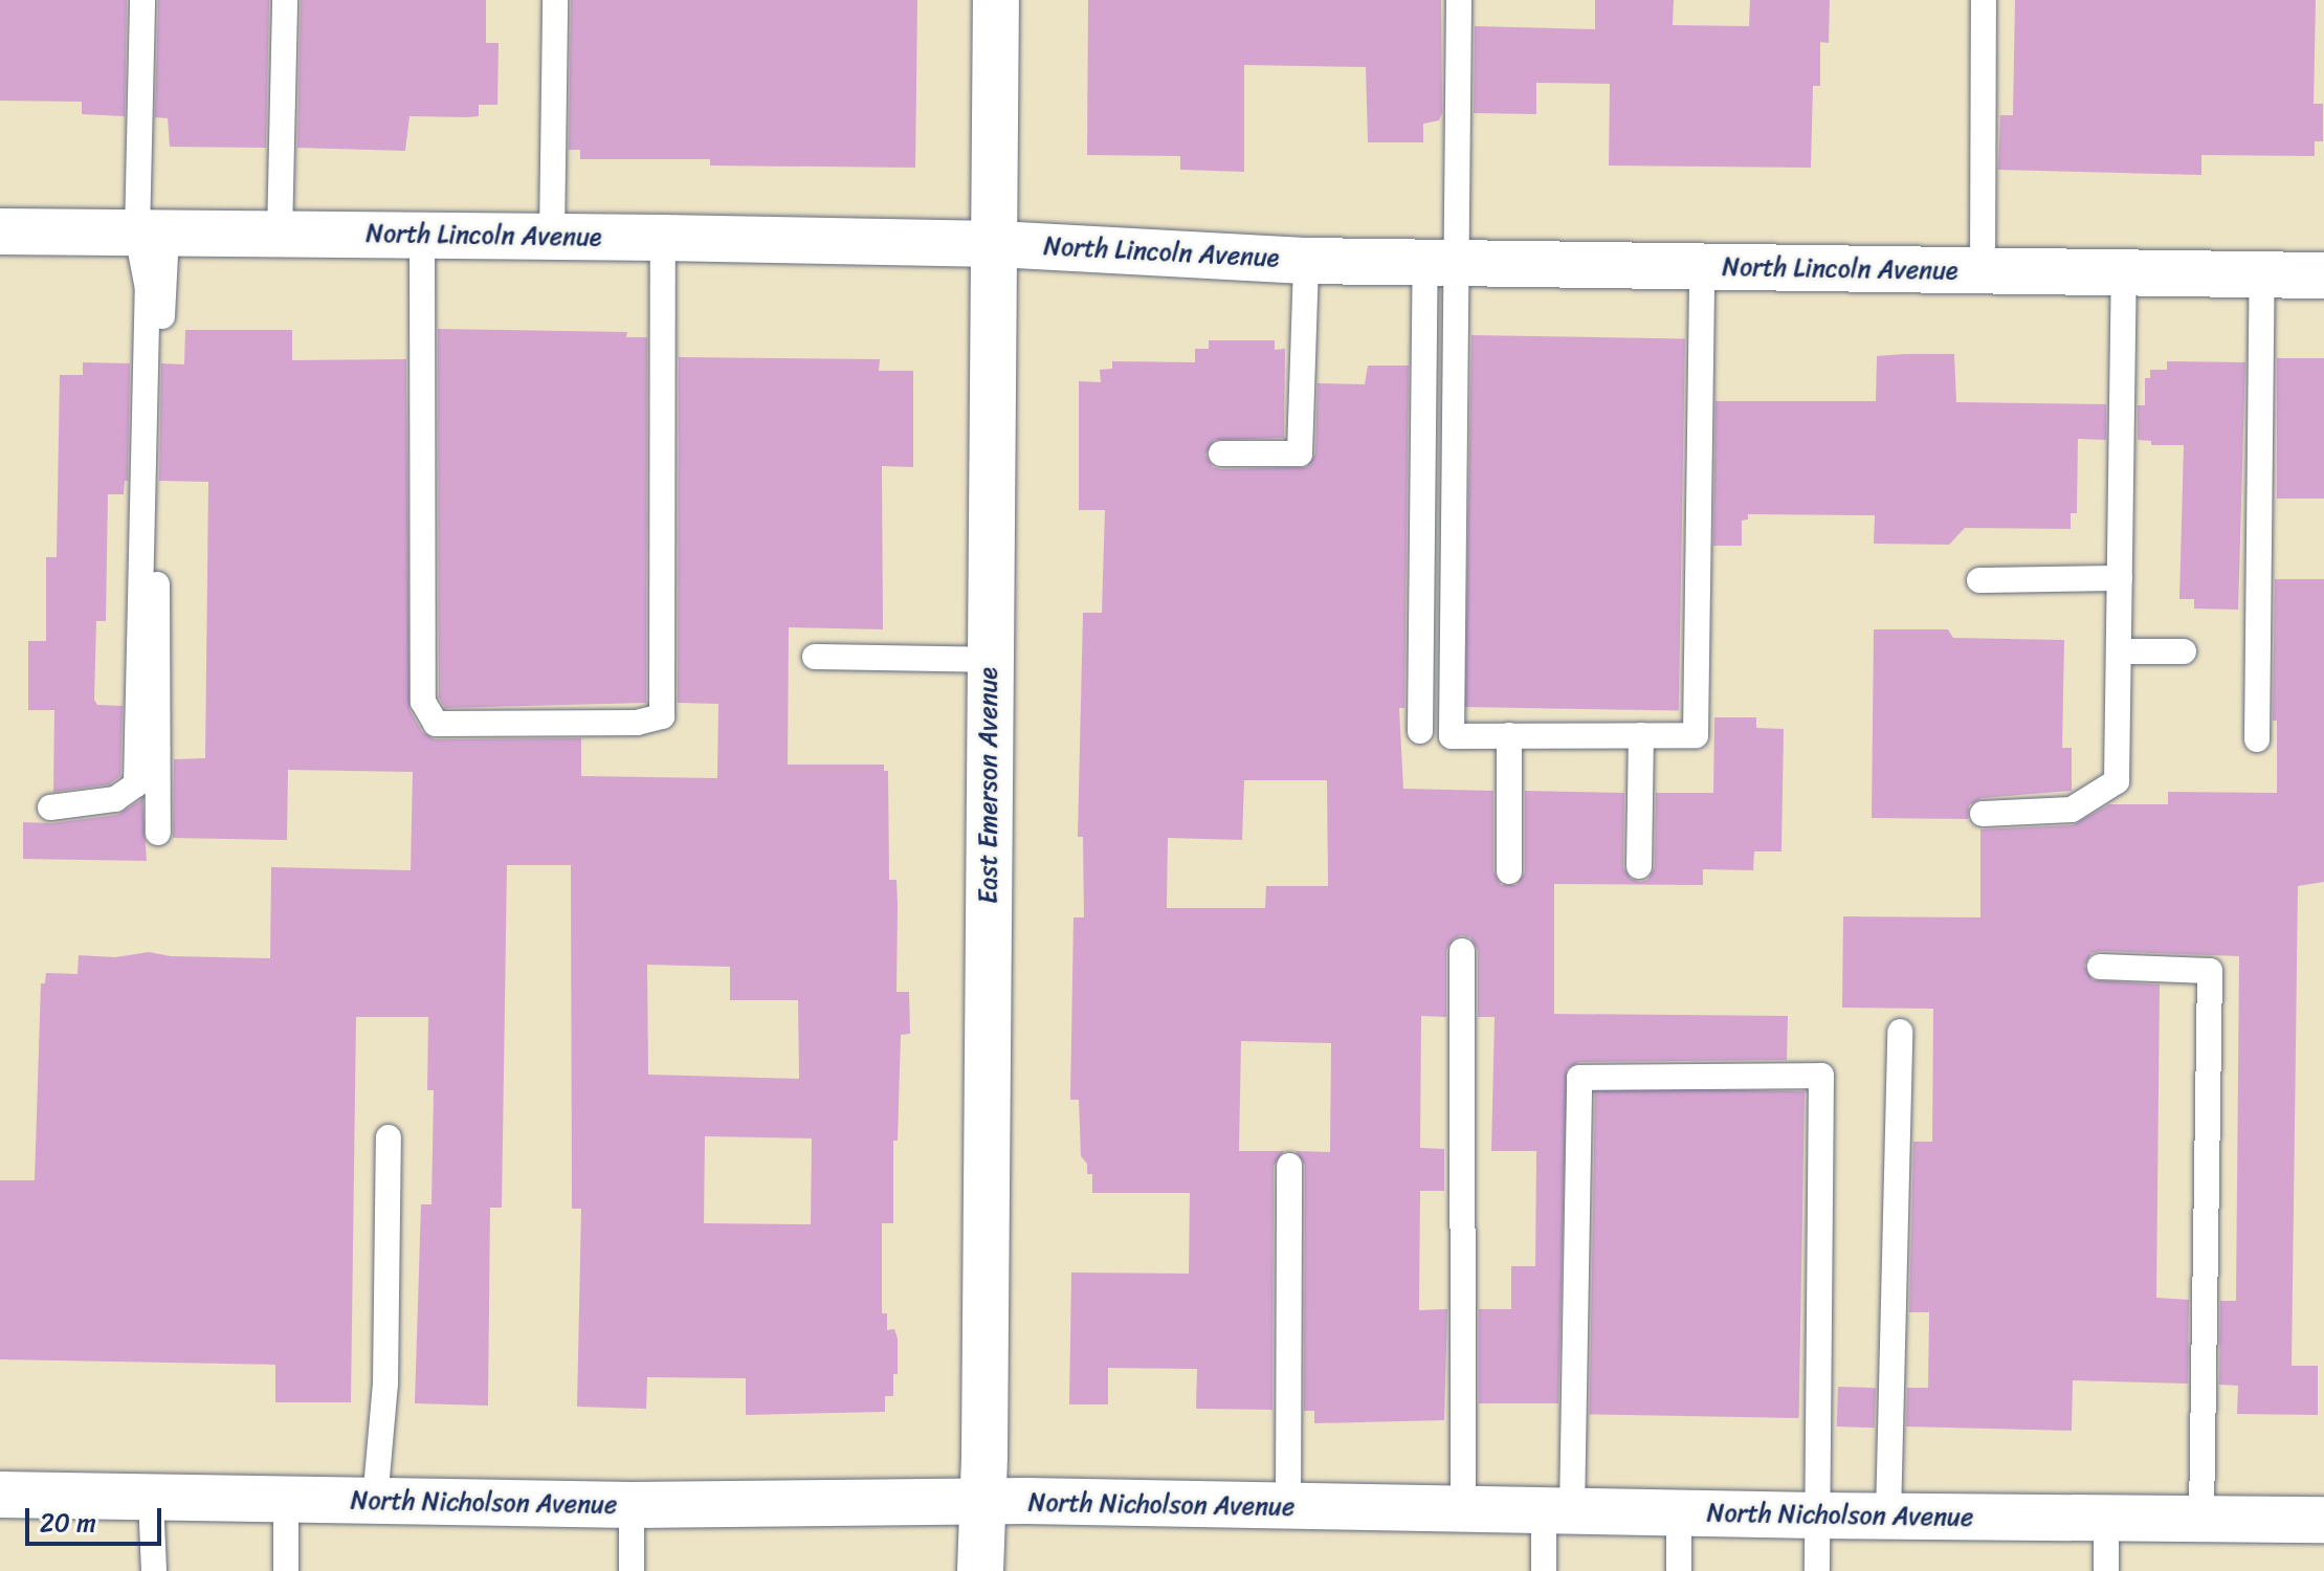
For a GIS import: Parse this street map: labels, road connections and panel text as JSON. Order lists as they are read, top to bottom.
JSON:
{
  "streets": {
    "street": ["North Lincoln Avenue", "East Emerson Avenue", "North Nicholson Avenue"]
  },
  "crossings": [
    ["North Lincoln Avenue", "East Emerson Avenue"],
    ["East Emerson Avenue", "North Nicholson Avenue"]
  ],
  "scale_bar": "20 m"
}
